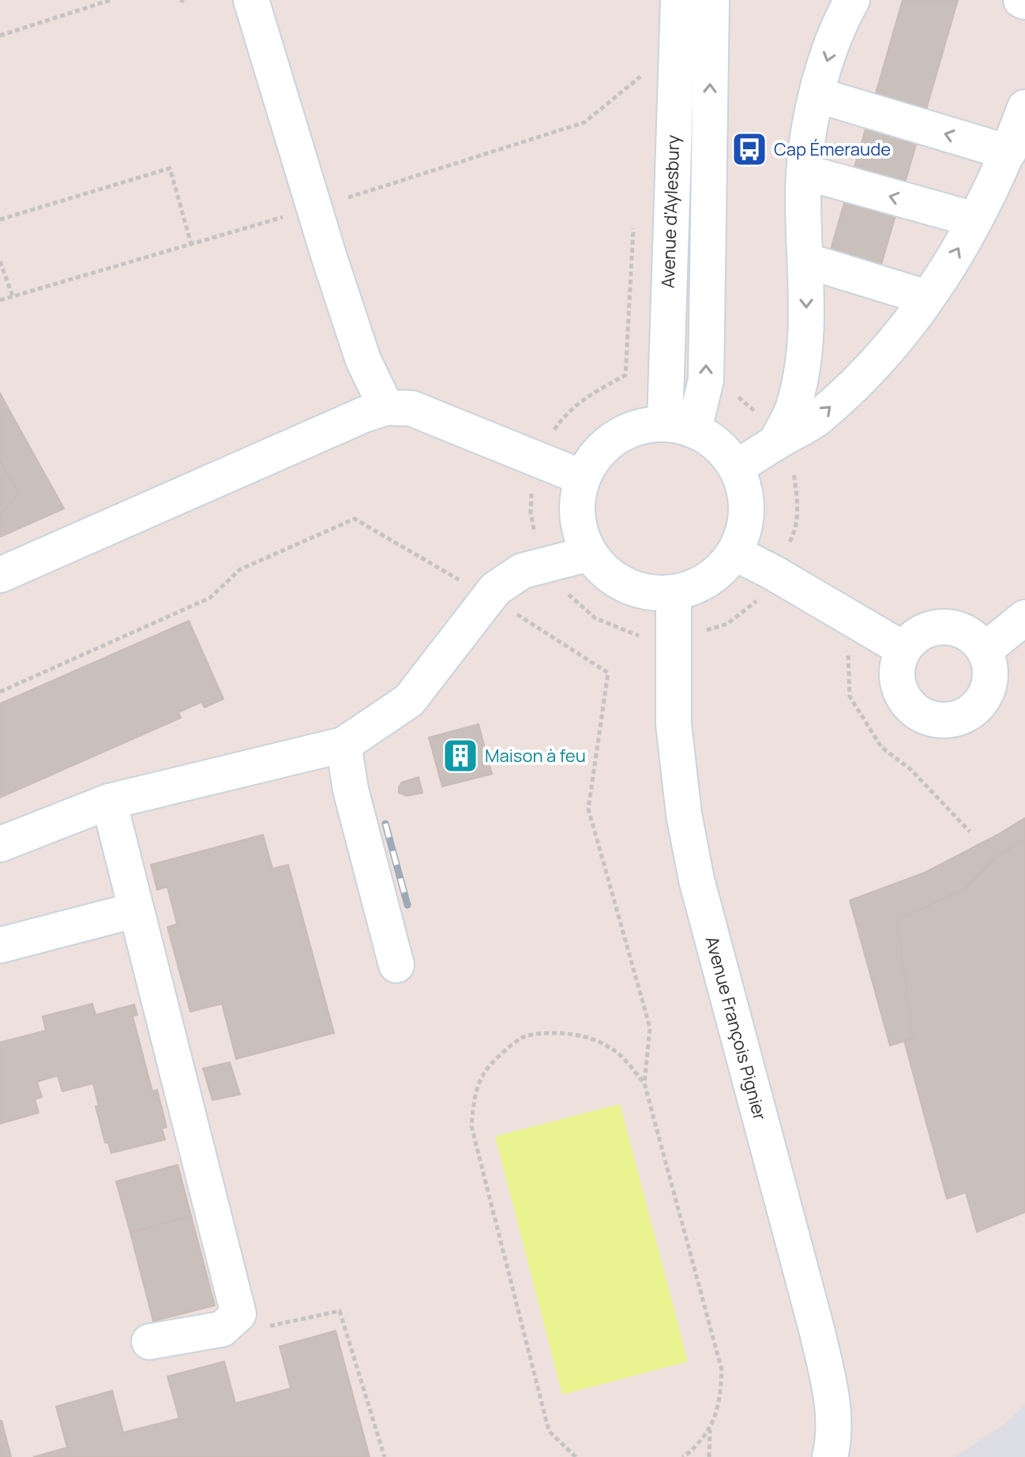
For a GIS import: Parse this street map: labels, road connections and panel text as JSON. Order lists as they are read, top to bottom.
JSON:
{
  "streets": {
    "street": ["Avenue d'Aylesbury", "Avenue François Pignier"]
  },
  "crossings": [
    ["Avenue d'Aylesbury", "Avenue François Pignier"]
  ],
  "places": {
    "bus stop": ["Cap Émeraude"],
    "building": ["Maison à feu"]
  }
}
